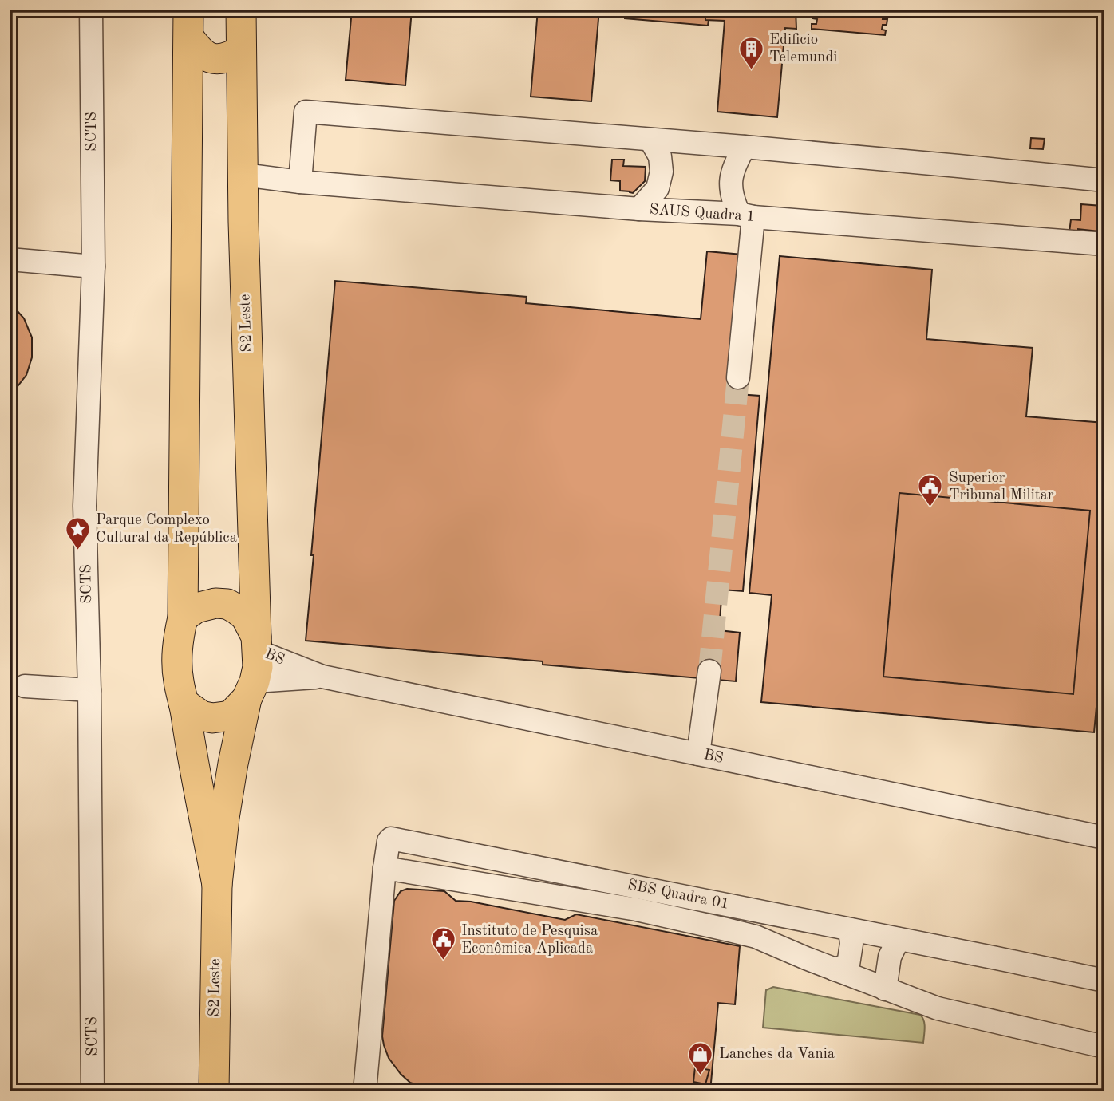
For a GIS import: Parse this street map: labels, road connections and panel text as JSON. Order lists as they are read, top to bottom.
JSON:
{
  "streets": {
    "main road": ["S2 Leste"],
    "street": [
      "SCTS",
      "SAUS Quadra 1",
      "BS",
      "SBS Quadra 01"
    ]
  },
  "crossings": [
    ["SAUS Quadra 1", "S2 Leste"],
    ["S2 Leste", "BS"]
  ],
  "places": {
    "building": ["Edificio Telemundi"],
    "public building": ["Superior Tribunal Militar", "Instituto de Pesquisa Econômica Aplicada"],
    "place": ["Parque Complexo Cultural da República"],
    "shop": ["Lanches da Vania"]
  }
}
